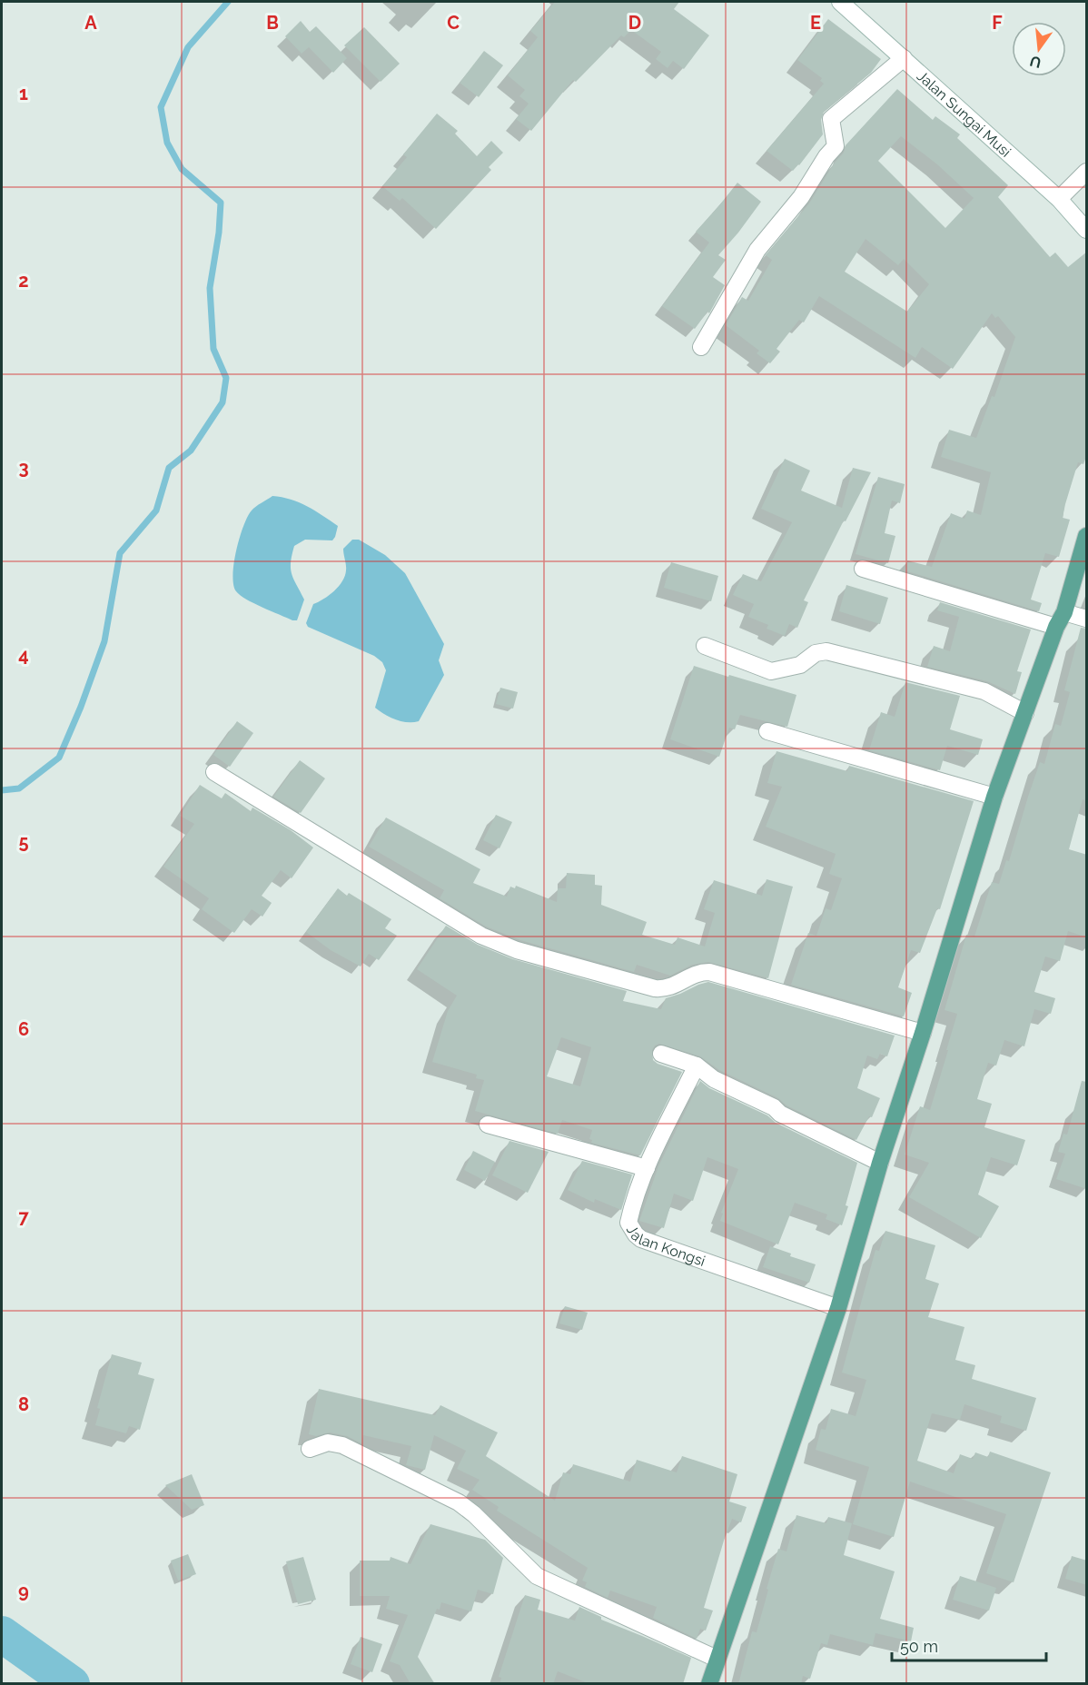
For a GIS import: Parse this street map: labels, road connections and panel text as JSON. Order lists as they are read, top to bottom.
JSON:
{
  "streets": {
    "street": ["Jalan Sungai Musi", "Jalan Kongsi"]
  },
  "scale_bar": "50 m",
  "north": "bottom",
  "grid": {
    "columns": [
      "A",
      "B",
      "C",
      "D",
      "E",
      "F"
    ],
    "rows": [
      "1",
      "2",
      "3",
      "4",
      "5",
      "6",
      "7",
      "8",
      "9"
    ]
  }
}
